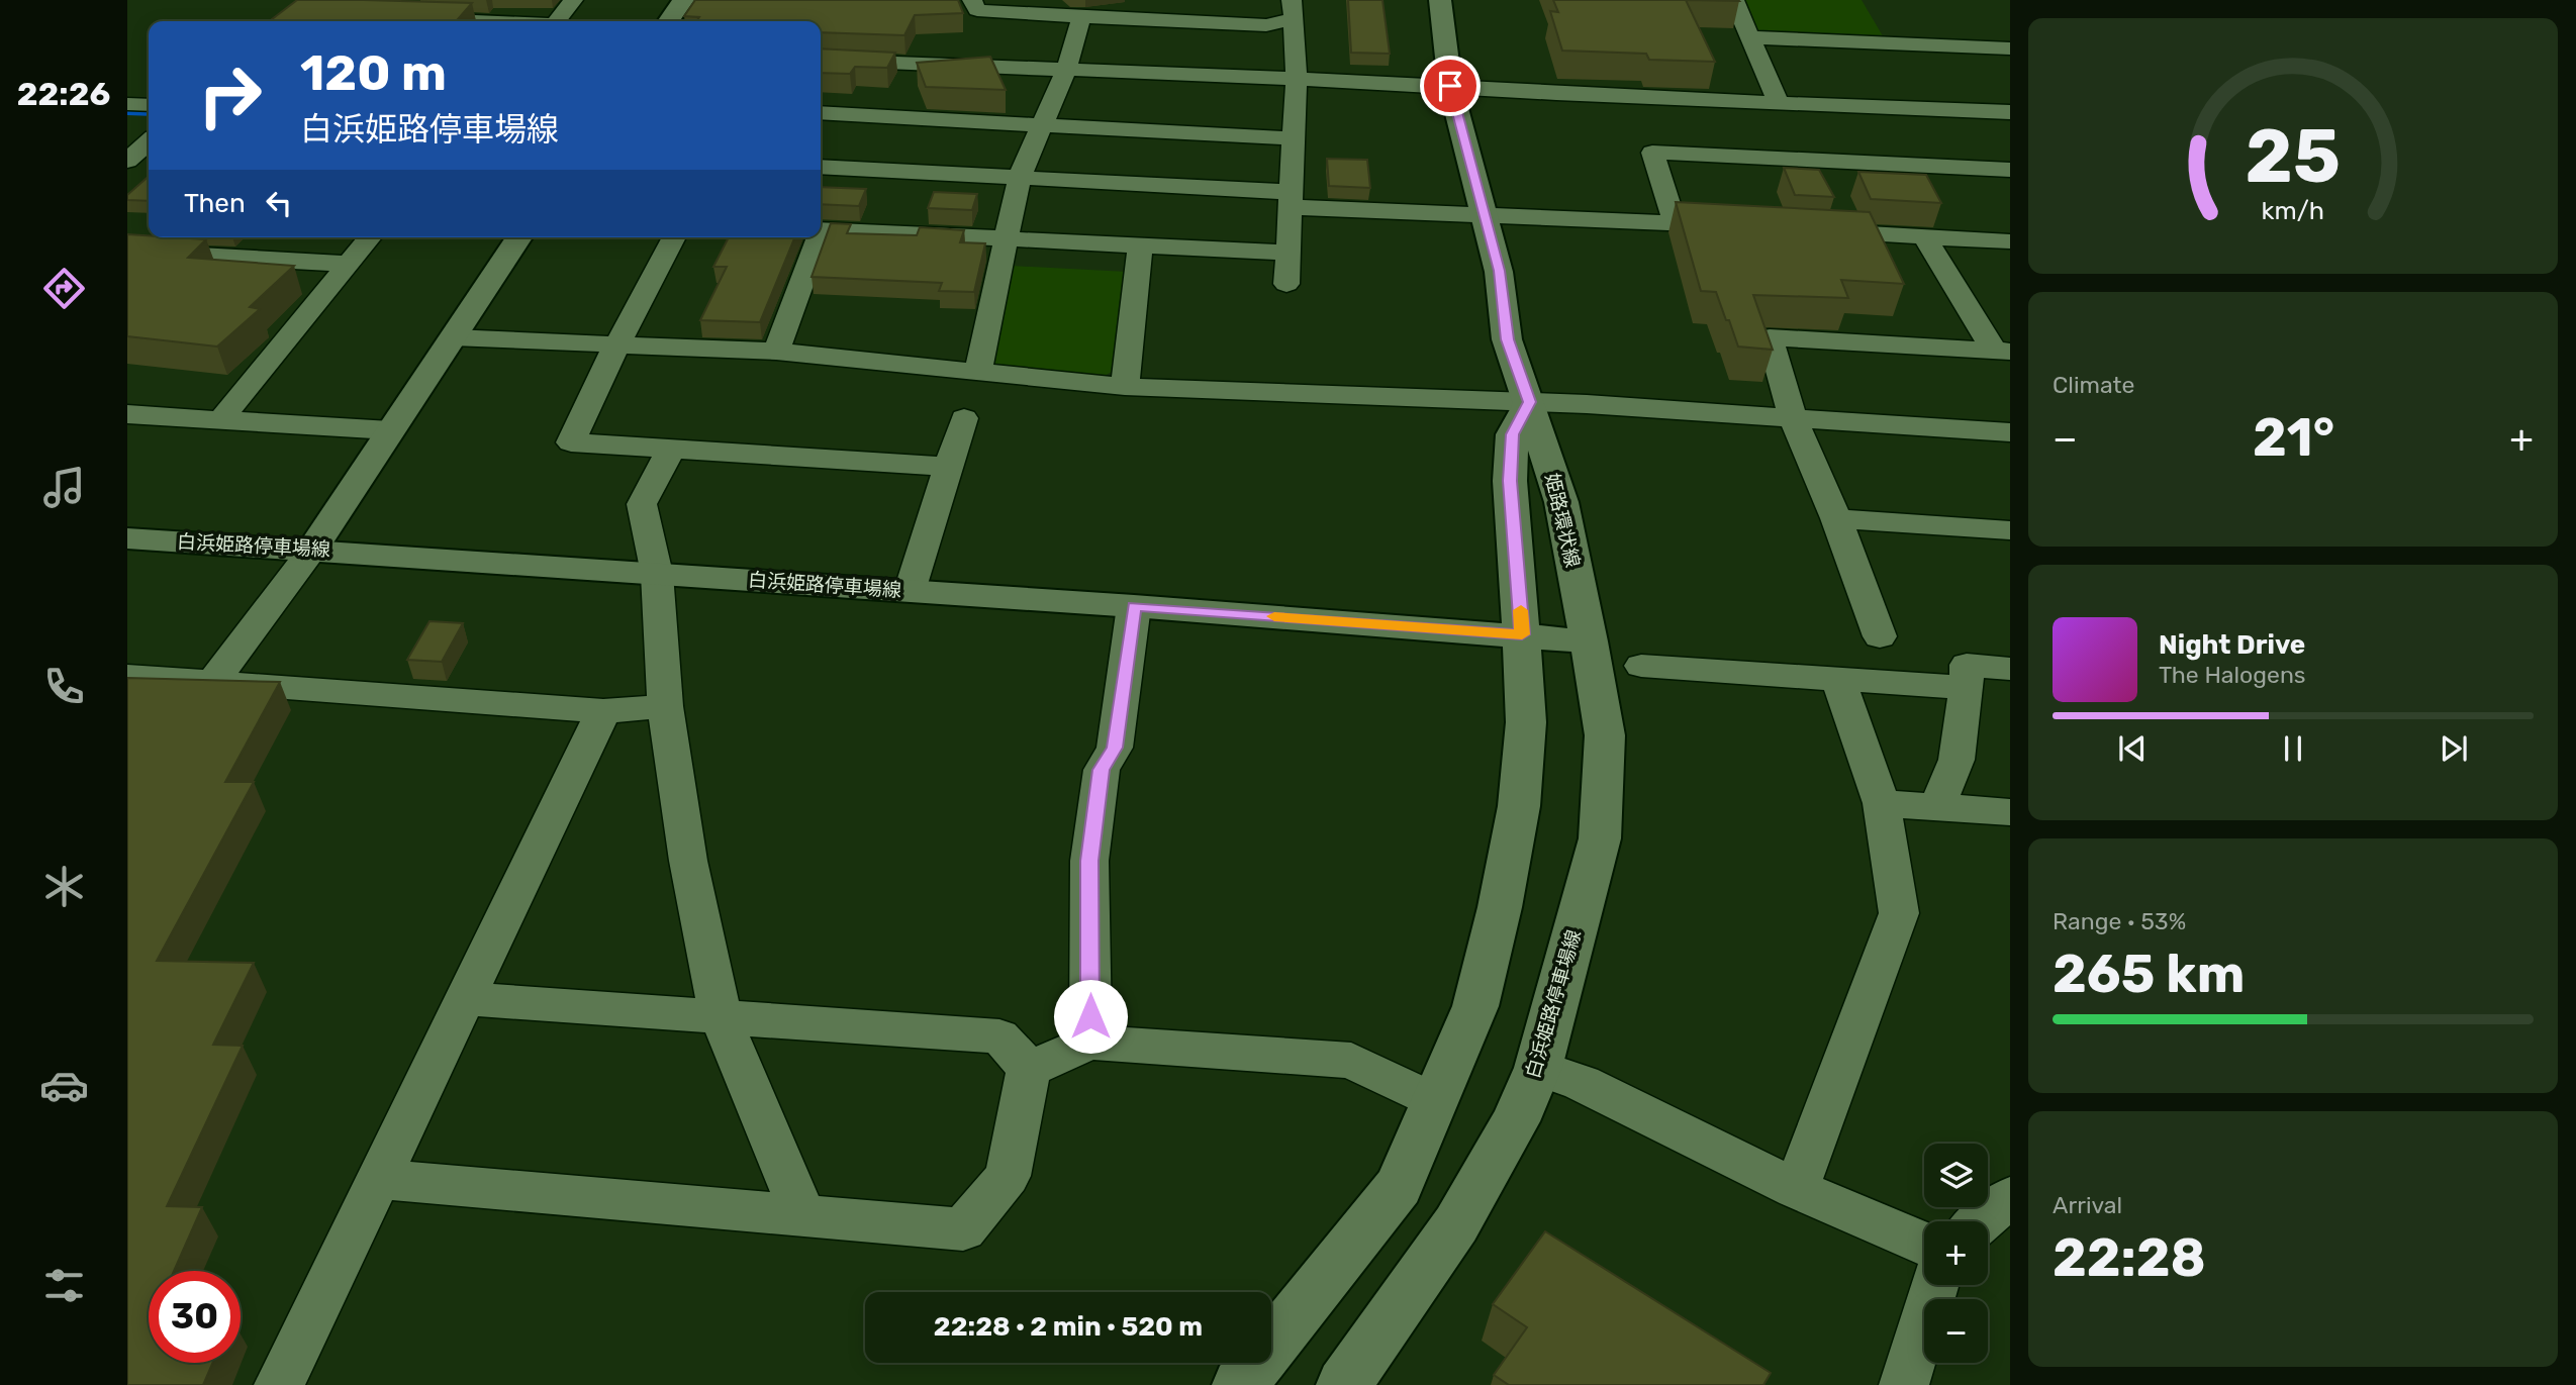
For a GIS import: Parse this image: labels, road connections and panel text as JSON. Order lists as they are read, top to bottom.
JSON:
{
  "streets": {
    "main road": ["姫路環状線", "白浜姫路停車場線"]
  },
  "crossings": [
    ["姫路環状線", "白浜姫路停車場線"]
  ],
  "page": {
    "tabs": "22:26",
    "turn": ["120 m", "白浜姫路停車場線"],
    "then": "Then",
    "tile": [
      "Climate",
      ["Range · 53%", "265 km"],
      ["Arrival", "22:28"]
    ],
    "heat": ["−", "21°", "+"],
    "song": ["Night Drive", "The Halogens"],
    "map_buttons": ["+", "−"],
    "limit": "30",
    "trip": "22:28 · 2 min · 520 m",
    "gauge": ["25", "km/h"]
  }
}
